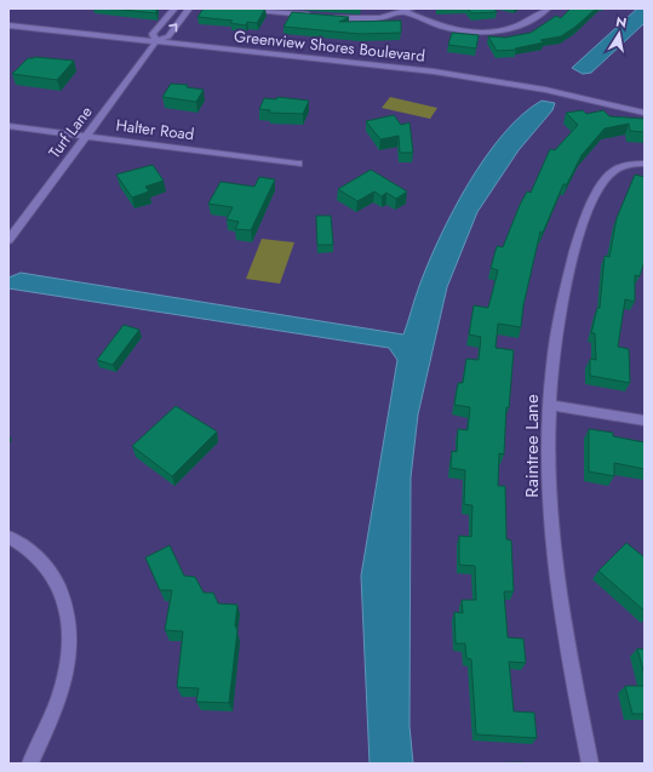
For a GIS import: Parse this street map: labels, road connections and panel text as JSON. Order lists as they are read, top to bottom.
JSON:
{
  "streets": {
    "street": [
      "Greenview Shores Boulevard",
      "Halter Road",
      "Turf Lane",
      "Raintree Lane"
    ]
  },
  "crossings": [
    ["Greenview Shores Boulevard", "Turf Lane"],
    ["Halter Road", "Turf Lane"]
  ],
  "north": "top"
}
